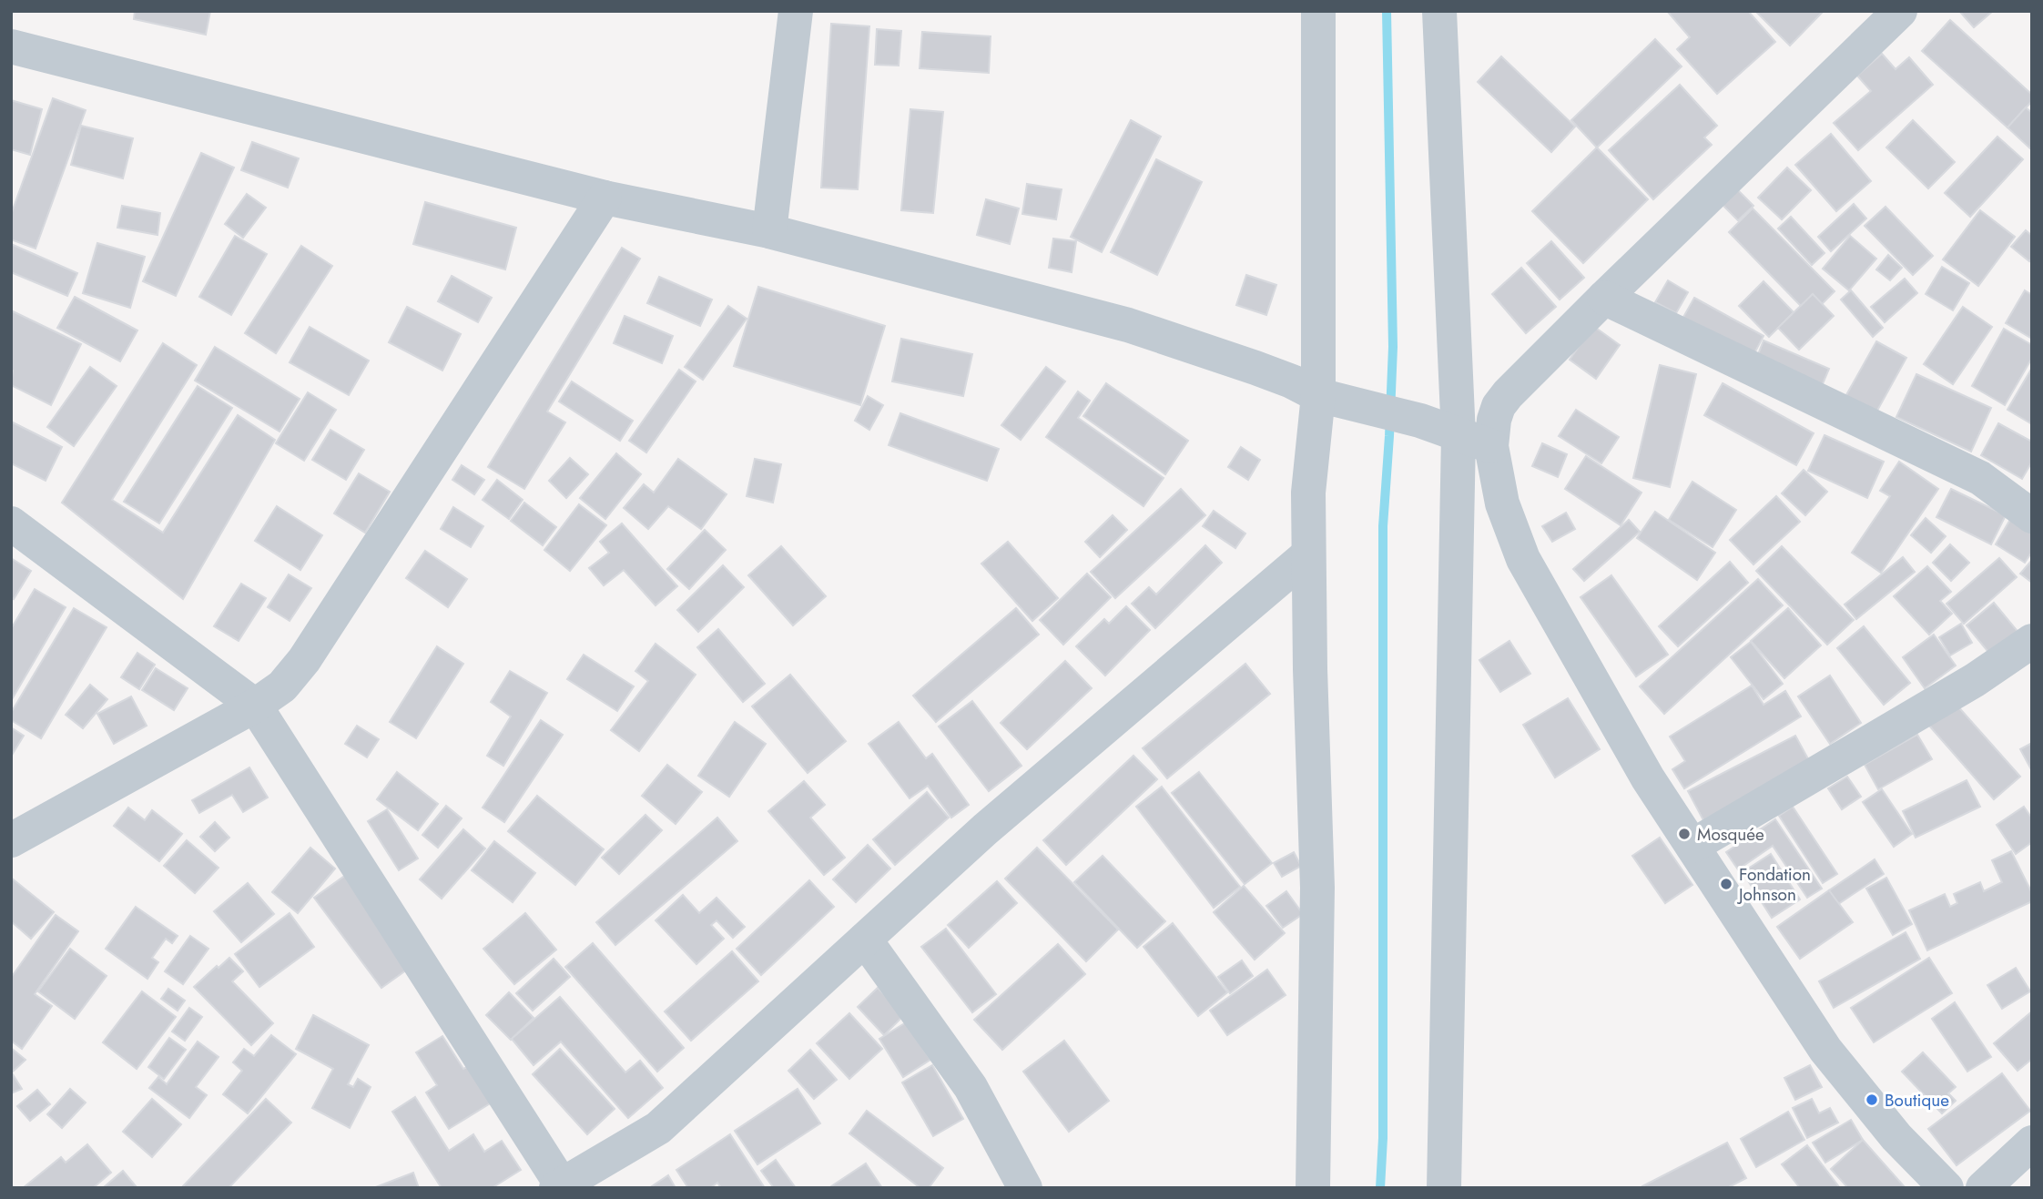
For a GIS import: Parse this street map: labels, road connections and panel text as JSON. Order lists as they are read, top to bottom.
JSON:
{
  "places": ["Mosquée", "Fondation Johnson", "Boutique"]
}
